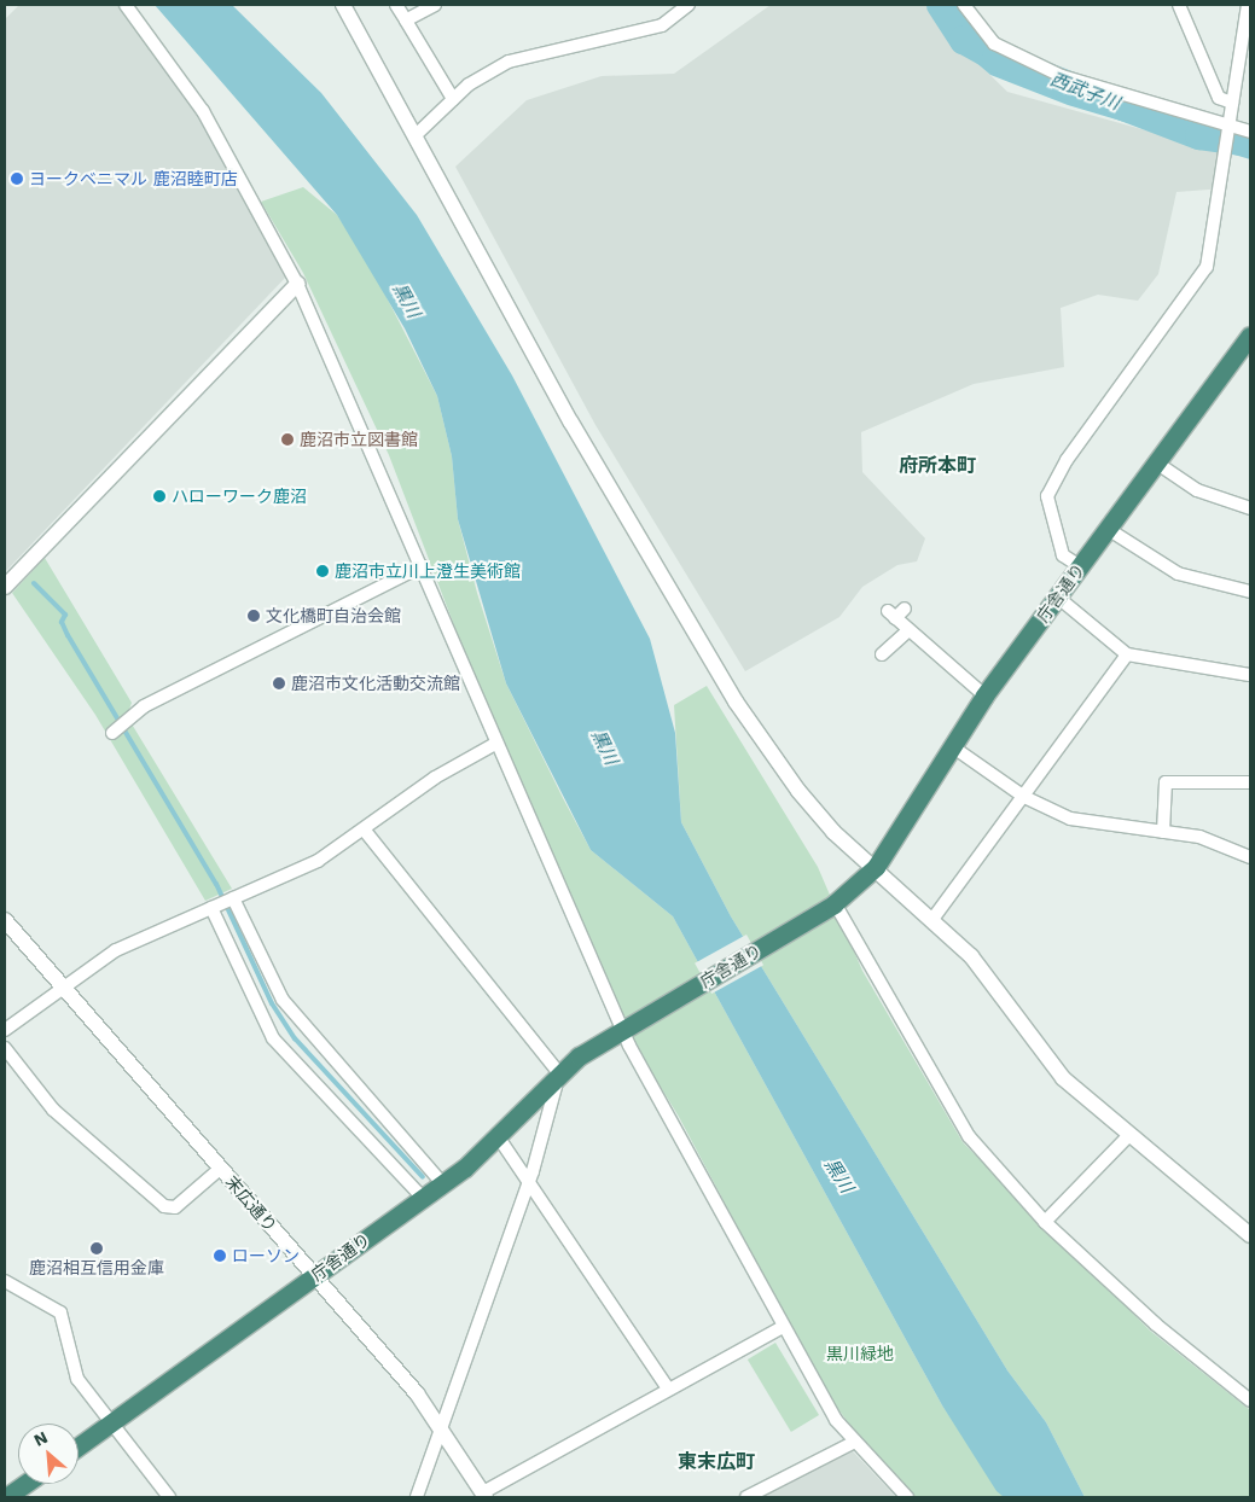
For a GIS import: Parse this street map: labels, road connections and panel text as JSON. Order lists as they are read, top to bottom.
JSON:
{
  "streets": {
    "highway": ["庁舎通り"],
    "street": ["末広通り"]
  },
  "crossings": [
    ["庁舎通り", "末広通り"]
  ],
  "districts": ["府所本町", "東末広町"],
  "water": ["西武子川", "黒川"],
  "parks": ["黒川緑地"],
  "places": [
    "ヨークベニマル 鹿沼睦町店",
    "鹿沼市立図書館",
    "ハローワーク鹿沼",
    "鹿沼市立川上澄生美術館",
    "文化橋町自治会館",
    "鹿沼市文化活動交流館",
    "鹿沼相互信用金庫",
    "ローソン"
  ],
  "north": "top left"
}
